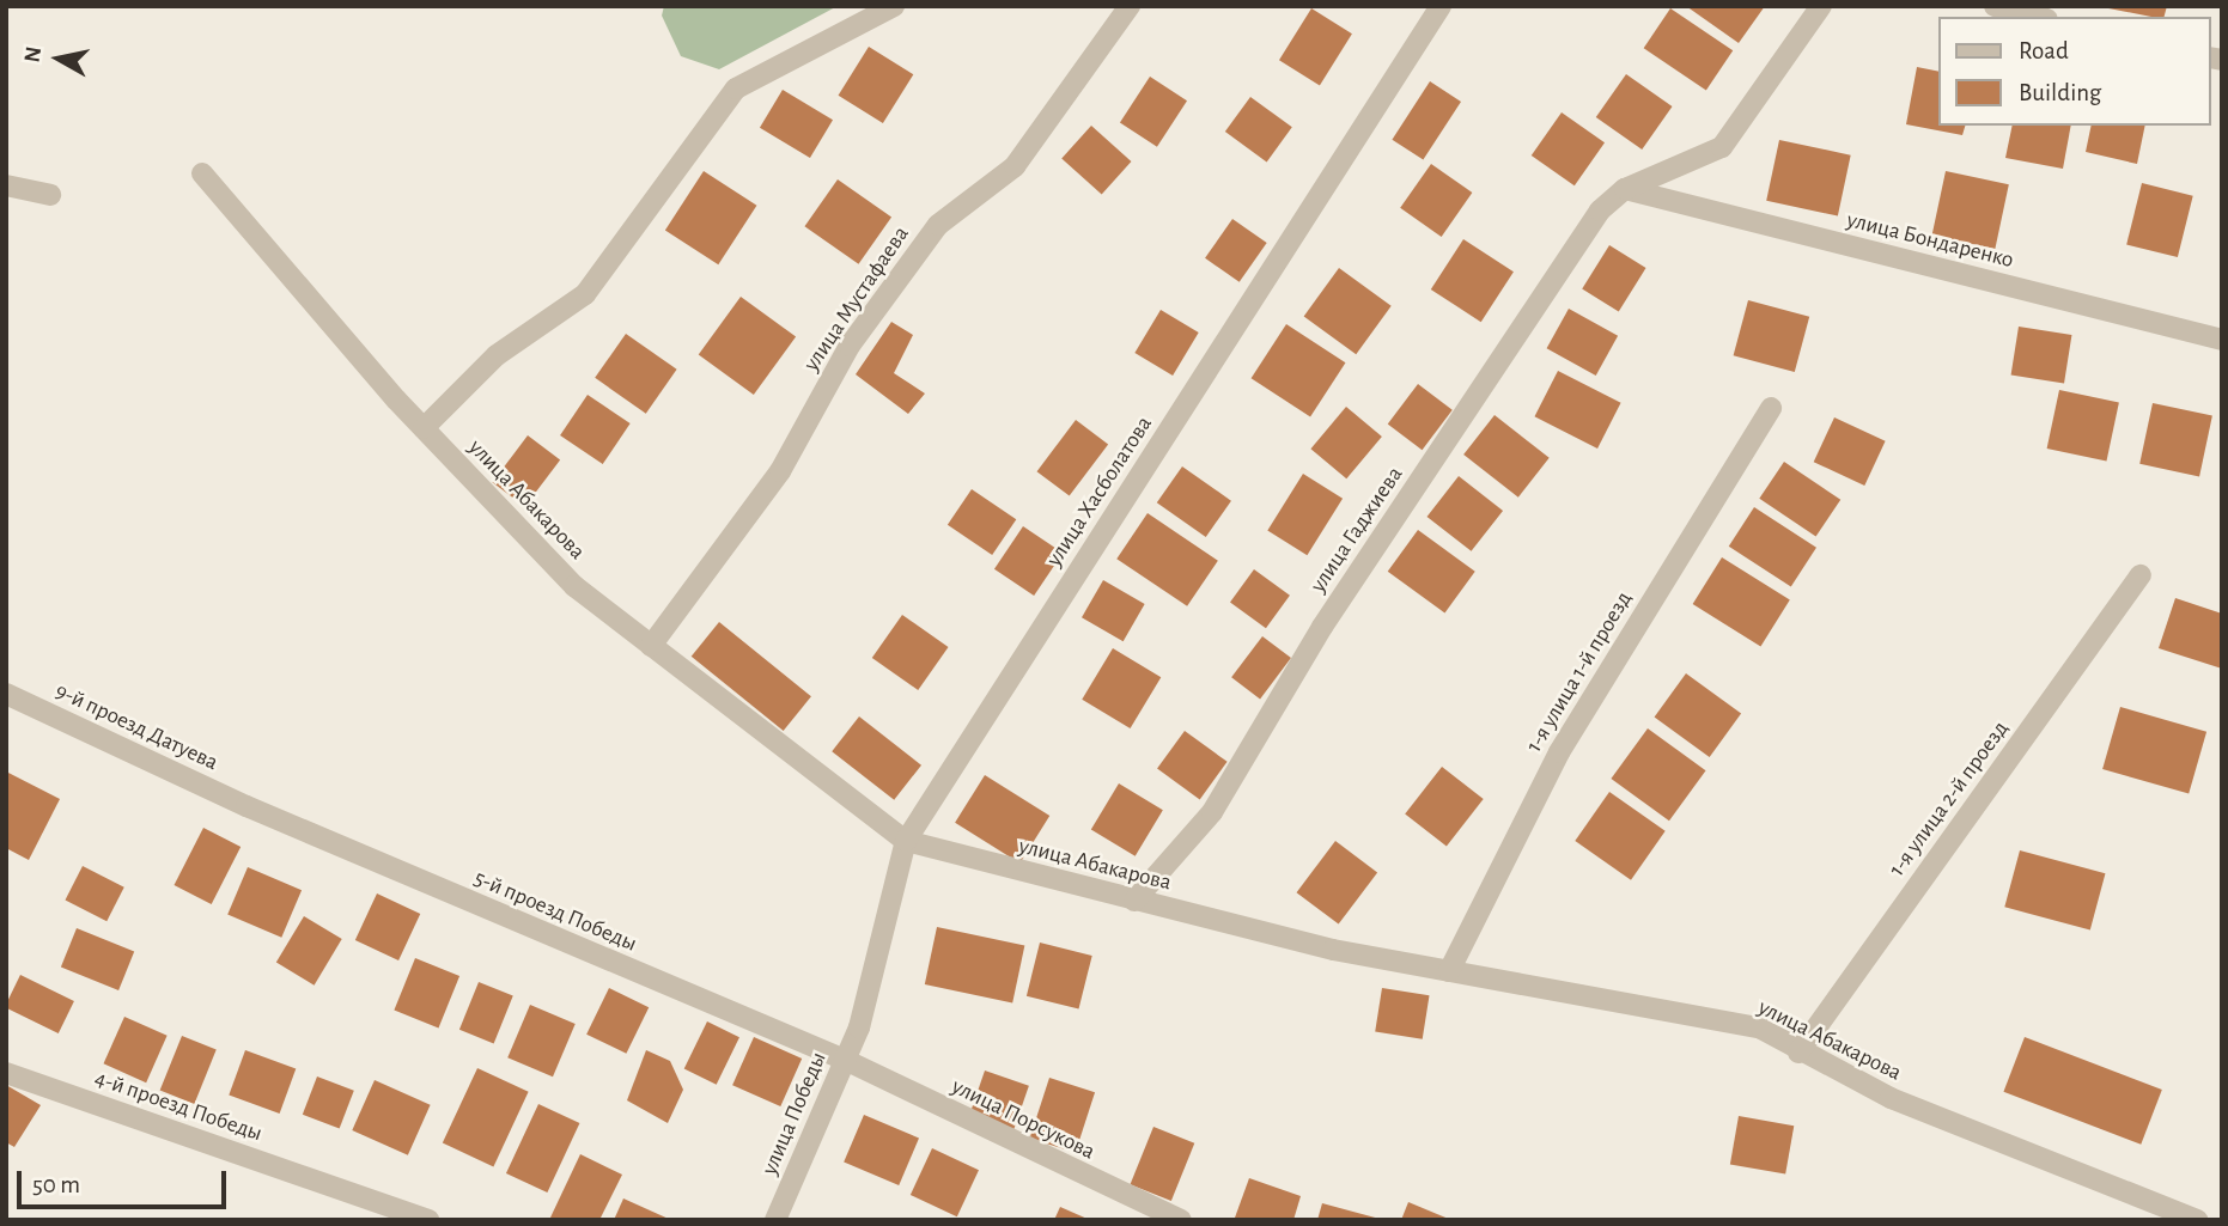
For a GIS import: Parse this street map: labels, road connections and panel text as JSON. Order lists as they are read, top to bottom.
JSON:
{
  "streets": {
    "street": [
      "улица Бондаренко",
      "улица Мустафаева",
      "улица Хасболатова",
      "улица Абакарова",
      "улица Гаджиева",
      "1-я улица 1-й проезд",
      "9-й проезд Датуева",
      "1-я улица 2-й проезд",
      "5-й проезд Победы",
      "4-й проезд Победы",
      "улица Победы",
      "улица Порсукова"
    ]
  },
  "crossings": [
    ["улица Бондаренко", "улица Гаджиева"],
    ["улица Мустафаева", "улица Абакарова"],
    ["улица Хасболатова", "улица Абакарова"],
    ["улица Хасболатова", "улица Победы"],
    ["улица Абакарова", "улица Гаджиева"],
    ["улица Абакарова", "1-я улица 1-й проезд"],
    ["улица Абакарова", "1-я улица 2-й проезд"],
    ["9-й проезд Датуева", "5-й проезд Победы"],
    ["5-й проезд Победы", "улица Победы"],
    ["5-й проезд Победы", "улица Порсукова"],
    ["улица Победы", "улица Порсукова"]
  ],
  "legend": ["Road", "Building"],
  "scale_bar": "50 m",
  "north": "left"
}
